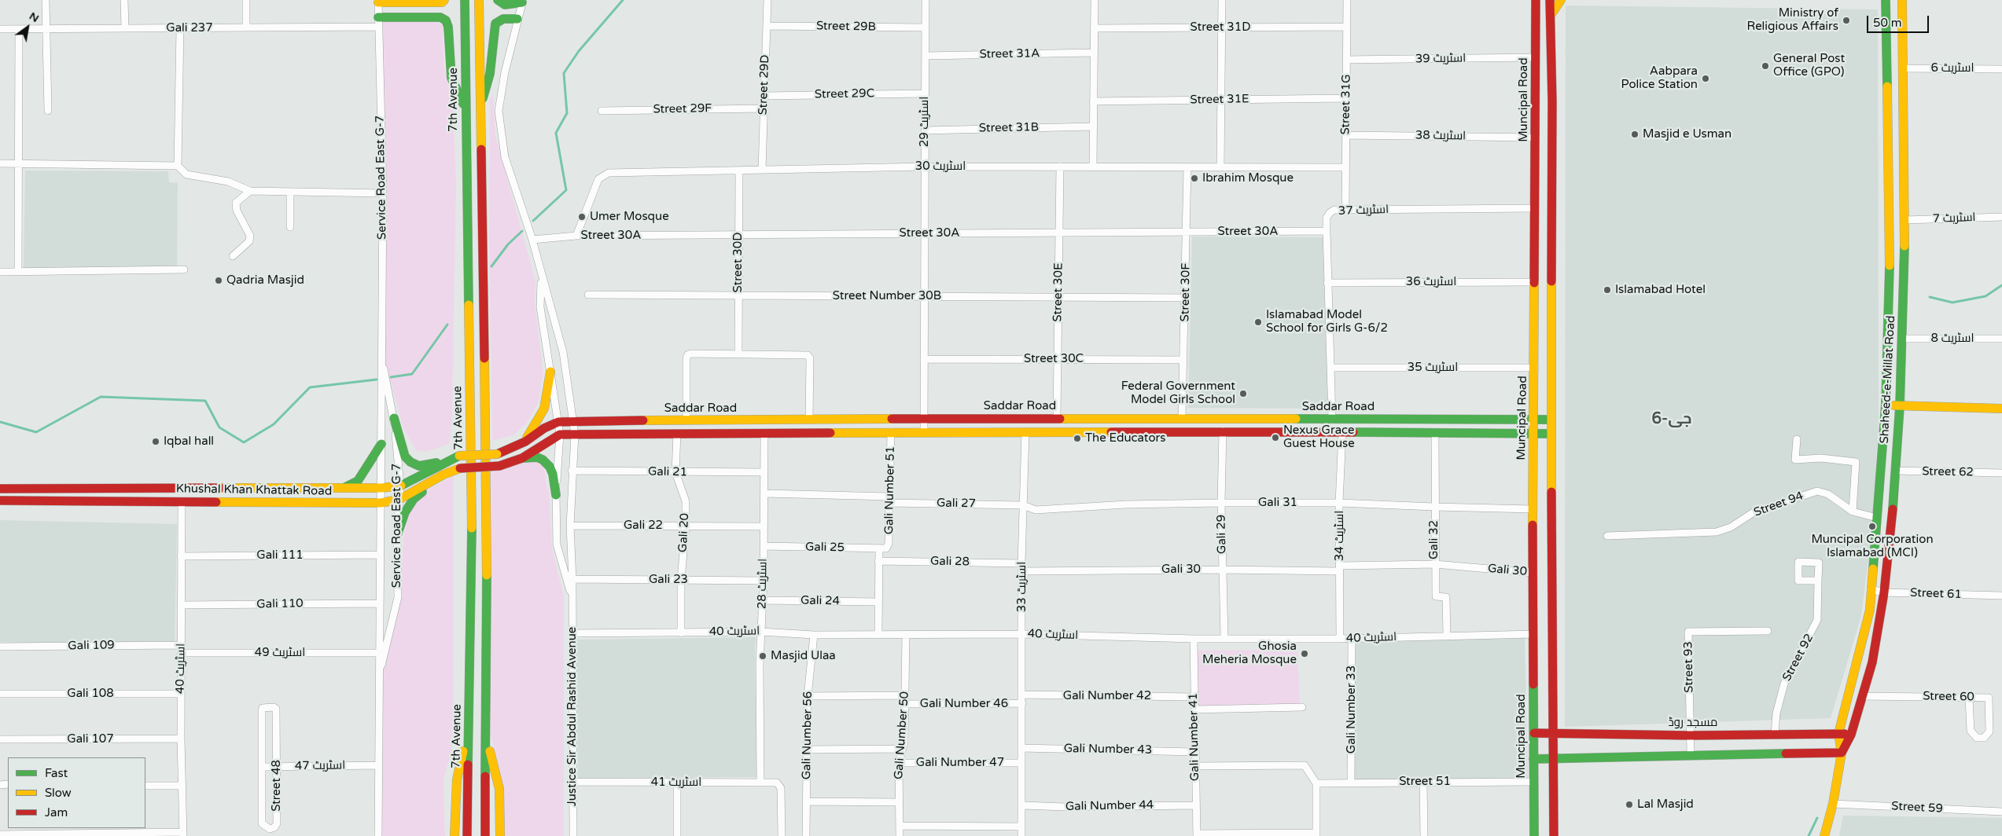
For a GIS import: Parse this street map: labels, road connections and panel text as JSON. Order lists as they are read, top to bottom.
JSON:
{
  "streets": {
    "street": [
      "Street 29B",
      "Street 31D",
      "Gali 237",
      "Street 31A",
      "اسٹریٹ 39",
      "اسٹریٹ 6",
      "Street 29D",
      "Street 29C",
      "7th Avenue",
      "Street 31E",
      "Muncipal Road",
      "Street 31G",
      "Street 29F",
      "اسٹریٹ 29",
      "Street 31B",
      "اسٹریٹ 38",
      "اسٹریٹ 30",
      "Service Road East G-7",
      "اسٹریٹ 37",
      "اسٹریٹ 7",
      "Street 30A",
      "Street 30D",
      "اسٹریٹ 36",
      "Street 30E",
      "Street 30F",
      "Street Number 30B",
      "اسٹریٹ 8",
      "Street 30C",
      "اسٹریٹ 35",
      "Shaheed-e-Millat Road",
      "Saddar Road",
      "Gali 21",
      "Street 62",
      "Khushal Khan Khattak Road",
      "Gali Number 51",
      "Gali 31",
      "Gali 27",
      "Street 94",
      "Gali 22",
      "Gali 20",
      "Gali 29",
      "اسٹریٹ 34",
      "Gali 32",
      "Gali 25",
      "Gali 111",
      "Gali 28",
      "Gali 30",
      "Gali 23",
      "اسٹریٹ 28",
      "اسٹریٹ 33",
      "Street 61",
      "Gali 24",
      "Gali 110",
      "اسٹریٹ 40",
      "Gali 109",
      "اسٹریٹ 49",
      "Street 92",
      "Street 93",
      "Gali 108",
      "Gali Number 42",
      "Street 60",
      "Gali Number 46",
      "Gali Number 33",
      "Justice Sir Abdul Rashid Avenue",
      "مسجد روڈ",
      "Gali Number 56",
      "Gali Number 50",
      "Gali Number 41",
      "Gali 107",
      "Gali Number 43",
      "Gali Number 47",
      "اسٹریٹ 47",
      "Street 51",
      "اسٹریٹ 41",
      "Street 48",
      "Gali Number 44",
      "Street 59"
    ]
  },
  "crossings": [
    ["Street 29B", "Street 29D"],
    ["Street 29B", "اسٹریٹ 29"],
    ["Street 31D", "Street 31G"],
    ["Gali 237", "Service Road East G-7"],
    ["Street 31A", "اسٹریٹ 29"],
    ["اسٹریٹ 39", "Muncipal Road"],
    ["اسٹریٹ 39", "Street 31G"],
    ["اسٹریٹ 6", "Shaheed-e-Millat Road"],
    ["Street 29D", "Street 29C"],
    ["Street 29D", "Street 29F"],
    ["Street 29D", "اسٹریٹ 30"],
    ["Street 29C", "اسٹریٹ 29"],
    ["Street 31E", "Street 31G"],
    ["Muncipal Road", "اسٹریٹ 38"],
    ["Muncipal Road", "اسٹریٹ 37"],
    ["Muncipal Road", "اسٹریٹ 36"],
    ["Muncipal Road", "اسٹریٹ 35"],
    ["Muncipal Road", "Saddar Road"],
    ["Muncipal Road", "Gali 31"],
    ["Muncipal Road", "Gali 30"],
    ["Muncipal Road", "اسٹریٹ 40"],
    ["Muncipal Road", "مسجد روڈ"],
    ["Muncipal Road", "Street 51"],
    ["Street 31G", "اسٹریٹ 38"],
    ["Street 31G", "اسٹریٹ 30"],
    ["Street 31G", "اسٹریٹ 37"],
    ["اسٹریٹ 29", "Street 31B"],
    ["اسٹریٹ 29", "اسٹریٹ 30"],
    ["اسٹریٹ 29", "Street 30A"],
    ["اسٹریٹ 29", "Street Number 30B"],
    ["اسٹریٹ 29", "Street 30C"],
    ["اسٹریٹ 29", "Saddar Road"],
    ["اسٹریٹ 30", "Street 30A"],
    ["اسٹریٹ 30", "Street 30D"],
    ["اسٹریٹ 30", "Street 30E"],
    ["اسٹریٹ 30", "Street 30F"],
    ["Service Road East G-7", "Khushal Khan Khattak Road"],
    ["Service Road East G-7", "Gali 111"],
    ["Service Road East G-7", "Gali 110"],
    ["Service Road East G-7", "اسٹریٹ 49"],
    ["Service Road East G-7", "اسٹریٹ 47"],
    ["اسٹریٹ 37", "Street 30A"],
    ["اسٹریٹ 37", "اسٹریٹ 36"],
    ["اسٹریٹ 37", "اسٹریٹ 35"],
    ["اسٹریٹ 37", "Saddar Road"],
    ["اسٹریٹ 7", "Shaheed-e-Millat Road"],
    ["Street 30A", "Street 30D"],
    ["Street 30A", "Street 30E"],
    ["Street 30A", "Street 30F"],
    ["Street 30A", "Justice Sir Abdul Rashid Avenue"],
    ["Street 30D", "Street Number 30B"],
    ["Street 30E", "Street Number 30B"],
    ["Street 30E", "Street 30C"],
    ["Street 30E", "Saddar Road"],
    ["Street 30F", "Street Number 30B"],
    ["Street 30F", "Street 30C"],
    ["Street 30F", "Saddar Road"],
    ["اسٹریٹ 8", "Shaheed-e-Millat Road"],
    ["Shaheed-e-Millat Road", "Street 62"],
    ["Shaheed-e-Millat Road", "Street 94"],
    ["Shaheed-e-Millat Road", "Street 61"],
    ["Shaheed-e-Millat Road", "Street 60"],
    ["Shaheed-e-Millat Road", "مسجد روڈ"],
    ["Shaheed-e-Millat Road", "Street 59"],
    ["Saddar Road", "Khushal Khan Khattak Road"],
    ["Saddar Road", "Gali Number 51"],
    ["Saddar Road", "Gali 20"],
    ["Saddar Road", "Gali 29"],
    ["Saddar Road", "اسٹریٹ 34"],
    ["Saddar Road", "Gali 32"],
    ["Saddar Road", "اسٹریٹ 28"],
    ["Saddar Road", "اسٹریٹ 33"],
    ["Saddar Road", "Justice Sir Abdul Rashid Avenue"],
    ["Gali 21", "Gali 20"],
    ["Gali 21", "اسٹریٹ 28"],
    ["Gali 21", "Justice Sir Abdul Rashid Avenue"],
    ["Khushal Khan Khattak Road", "اسٹریٹ 40"],
    ["Gali Number 51", "Gali 27"],
    ["Gali Number 51", "Gali 25"],
    ["Gali Number 51", "Gali 28"],
    ["Gali Number 51", "Gali 24"],
    ["Gali Number 51", "اسٹریٹ 40"],
    ["Gali 31", "Gali 27"],
    ["Gali 31", "Gali 29"],
    ["Gali 31", "اسٹریٹ 34"],
    ["Gali 31", "Gali 32"],
    ["Gali 31", "اسٹریٹ 33"],
    ["Gali 27", "اسٹریٹ 28"],
    ["Gali 27", "اسٹریٹ 33"],
    ["Gali 22", "Gali 20"],
    ["Gali 22", "اسٹریٹ 28"],
    ["Gali 22", "Justice Sir Abdul Rashid Avenue"],
    ["Gali 20", "Gali 23"],
    ["Gali 20", "اسٹریٹ 40"],
    ["Gali 29", "Gali 30"],
    ["Gali 29", "اسٹریٹ 40"],
    ["اسٹریٹ 34", "Gali 30"],
    ["اسٹریٹ 34", "اسٹریٹ 40"],
    ["Gali 32", "Gali 30"],
    ["Gali 32", "اسٹریٹ 40"],
    ["Gali 25", "اسٹریٹ 28"],
    ["Gali 111", "اسٹریٹ 40"],
    ["Gali 28", "اسٹریٹ 33"],
    ["Gali 30", "اسٹریٹ 33"],
    ["Gali 23", "اسٹریٹ 28"],
    ["Gali 23", "Justice Sir Abdul Rashid Avenue"],
    ["اسٹریٹ 28", "Gali 24"],
    ["اسٹریٹ 28", "اسٹریٹ 40"],
    ["اسٹریٹ 28", "اسٹریٹ 41"],
    ["اسٹریٹ 33", "اسٹریٹ 40"],
    ["اسٹریٹ 33", "Gali Number 42"],
    ["اسٹریٹ 33", "Gali Number 46"],
    ["اسٹریٹ 33", "Gali Number 43"],
    ["اسٹریٹ 33", "Gali Number 47"],
    ["اسٹریٹ 33", "Gali Number 44"],
    ["Gali 110", "اسٹریٹ 40"],
    ["اسٹریٹ 40", "Gali 109"],
    ["اسٹریٹ 40", "اسٹریٹ 49"],
    ["اسٹریٹ 40", "Gali 108"],
    ["اسٹریٹ 40", "Gali Number 33"],
    ["اسٹریٹ 40", "Justice Sir Abdul Rashid Avenue"],
    ["اسٹریٹ 40", "Gali Number 56"],
    ["اسٹریٹ 40", "Gali Number 50"],
    ["اسٹریٹ 40", "Gali Number 41"],
    ["اسٹریٹ 40", "Gali 107"],
    ["Street 92", "مسجد روڈ"],
    ["Street 93", "مسجد روڈ"],
    ["Gali Number 42", "Gali Number 41"],
    ["Gali Number 46", "Gali Number 50"],
    ["Gali Number 33", "Street 51"],
    ["Justice Sir Abdul Rashid Avenue", "اسٹریٹ 41"],
    ["Gali Number 50", "Gali Number 47"],
    ["Gali Number 41", "Gali Number 43"],
    ["Gali Number 41", "Gali Number 44"],
    ["اسٹریٹ 47", "Street 48"]
  ],
  "districts": ["جی-6"],
  "places": [
    "Ministry of Religious Affairs",
    "General Post Office (GPO)",
    "Aabpara Police Station",
    "Masjid e Usman",
    "Ibrahim Mosque",
    "Umer Mosque",
    "Qadria Masjid",
    "Islamabad Hotel",
    "Islamabad Model School for Girls G-6/2",
    "Federal Government Model Girls School",
    "Nexus Grace Guest House",
    "The Educators",
    "Iqbal hall",
    "Muncipal Corporation Islamabad (MCI)",
    "Ghosia Meheria Mosque",
    "Masjid Ulaa",
    "Lal Masjid"
  ],
  "legend": ["Fast", "Slow", "Jam"],
  "scale_bar": "50 m",
  "north": "top right"
}
